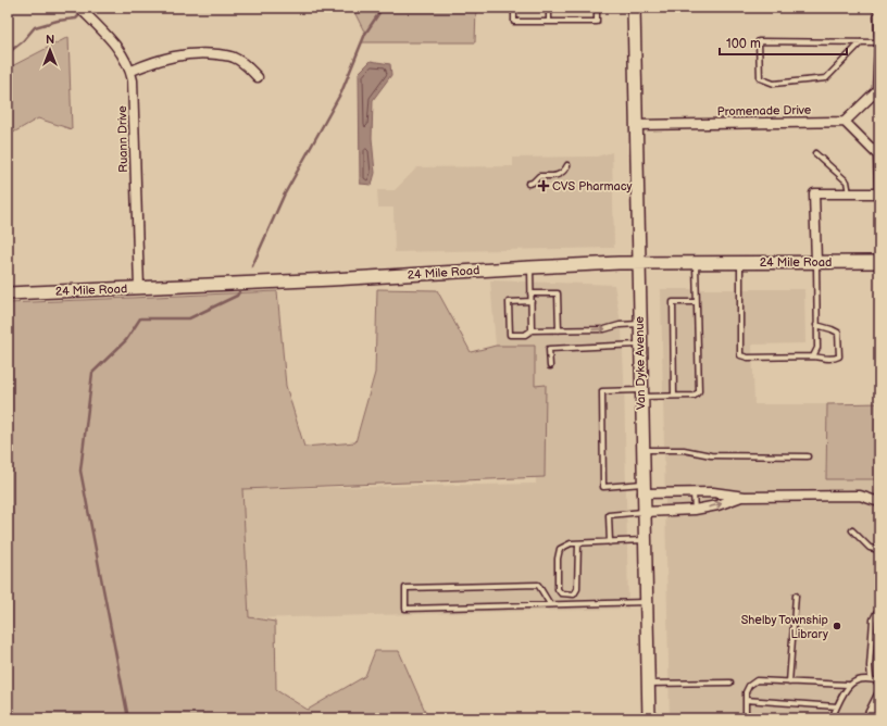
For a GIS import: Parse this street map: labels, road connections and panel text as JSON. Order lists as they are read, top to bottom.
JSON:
{
  "streets": {
    "street": [
      "Promenade Drive",
      "Ruann Drive",
      "24 Mile Road",
      "Van Dyke Avenue"
    ]
  },
  "crossings": [
    ["Promenade Drive", "Van Dyke Avenue"],
    ["Ruann Drive", "24 Mile Road"],
    ["24 Mile Road", "Van Dyke Avenue"]
  ],
  "places": {
    "health": ["CVS Pharmacy"],
    "other": ["Shelby Township Library"]
  },
  "scale_bar": "100 m",
  "north": "top"
}
